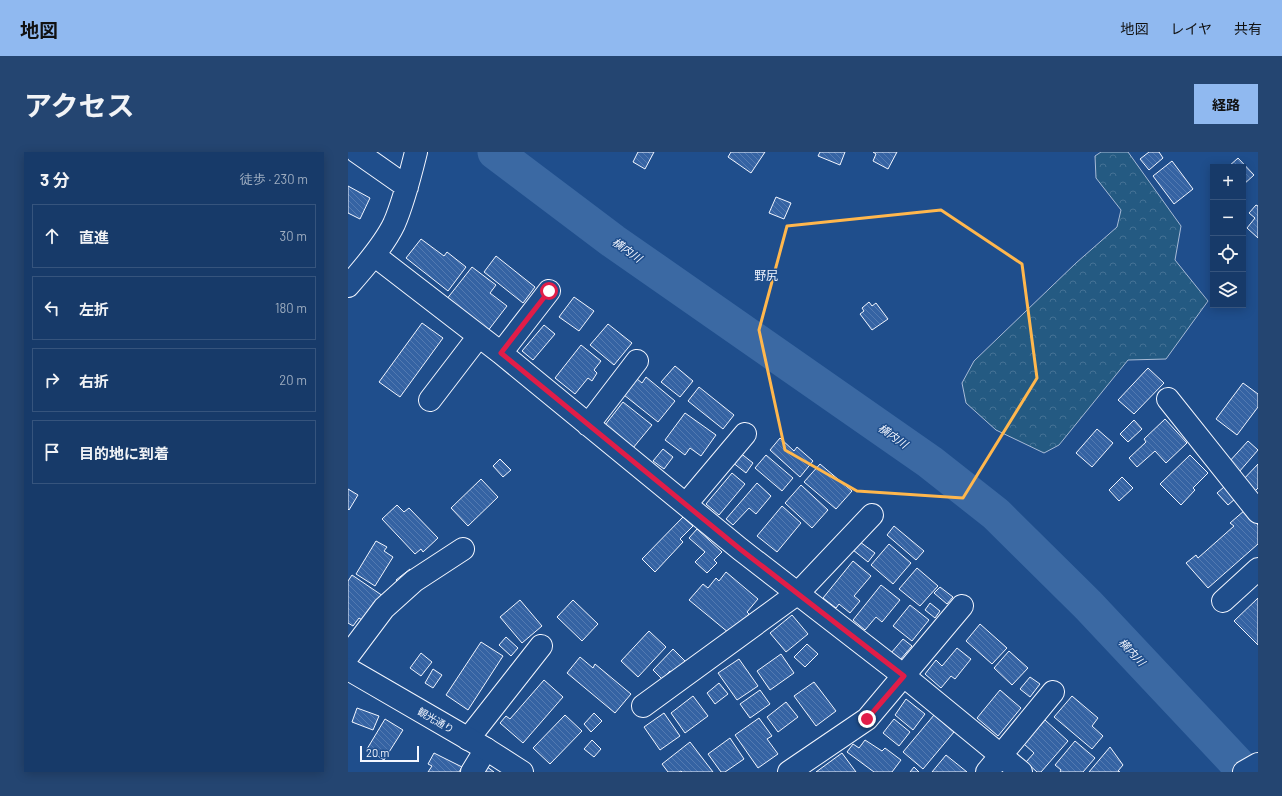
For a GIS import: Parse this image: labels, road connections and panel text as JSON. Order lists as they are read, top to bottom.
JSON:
{
  "streets": {
    "main road": ["観光通り"]
  },
  "districts": ["野尻"],
  "water": ["横内川"],
  "scale_bar": "20 m",
  "page": {
    "header": "地図",
    "nav": ["地図", "レイヤ", "共有"],
    "title": "アクセス",
    "buttons": "経路",
    "heading": ["3 分", "徒歩 · 230 m"],
    "map_buttons": ["+", "−"],
    "list": [
      ["直進", "30 m"],
      ["左折", "180 m"],
      ["右折", "20 m"],
      "目的地に到着"
    ],
    "scale": "20 m"
  }
}
